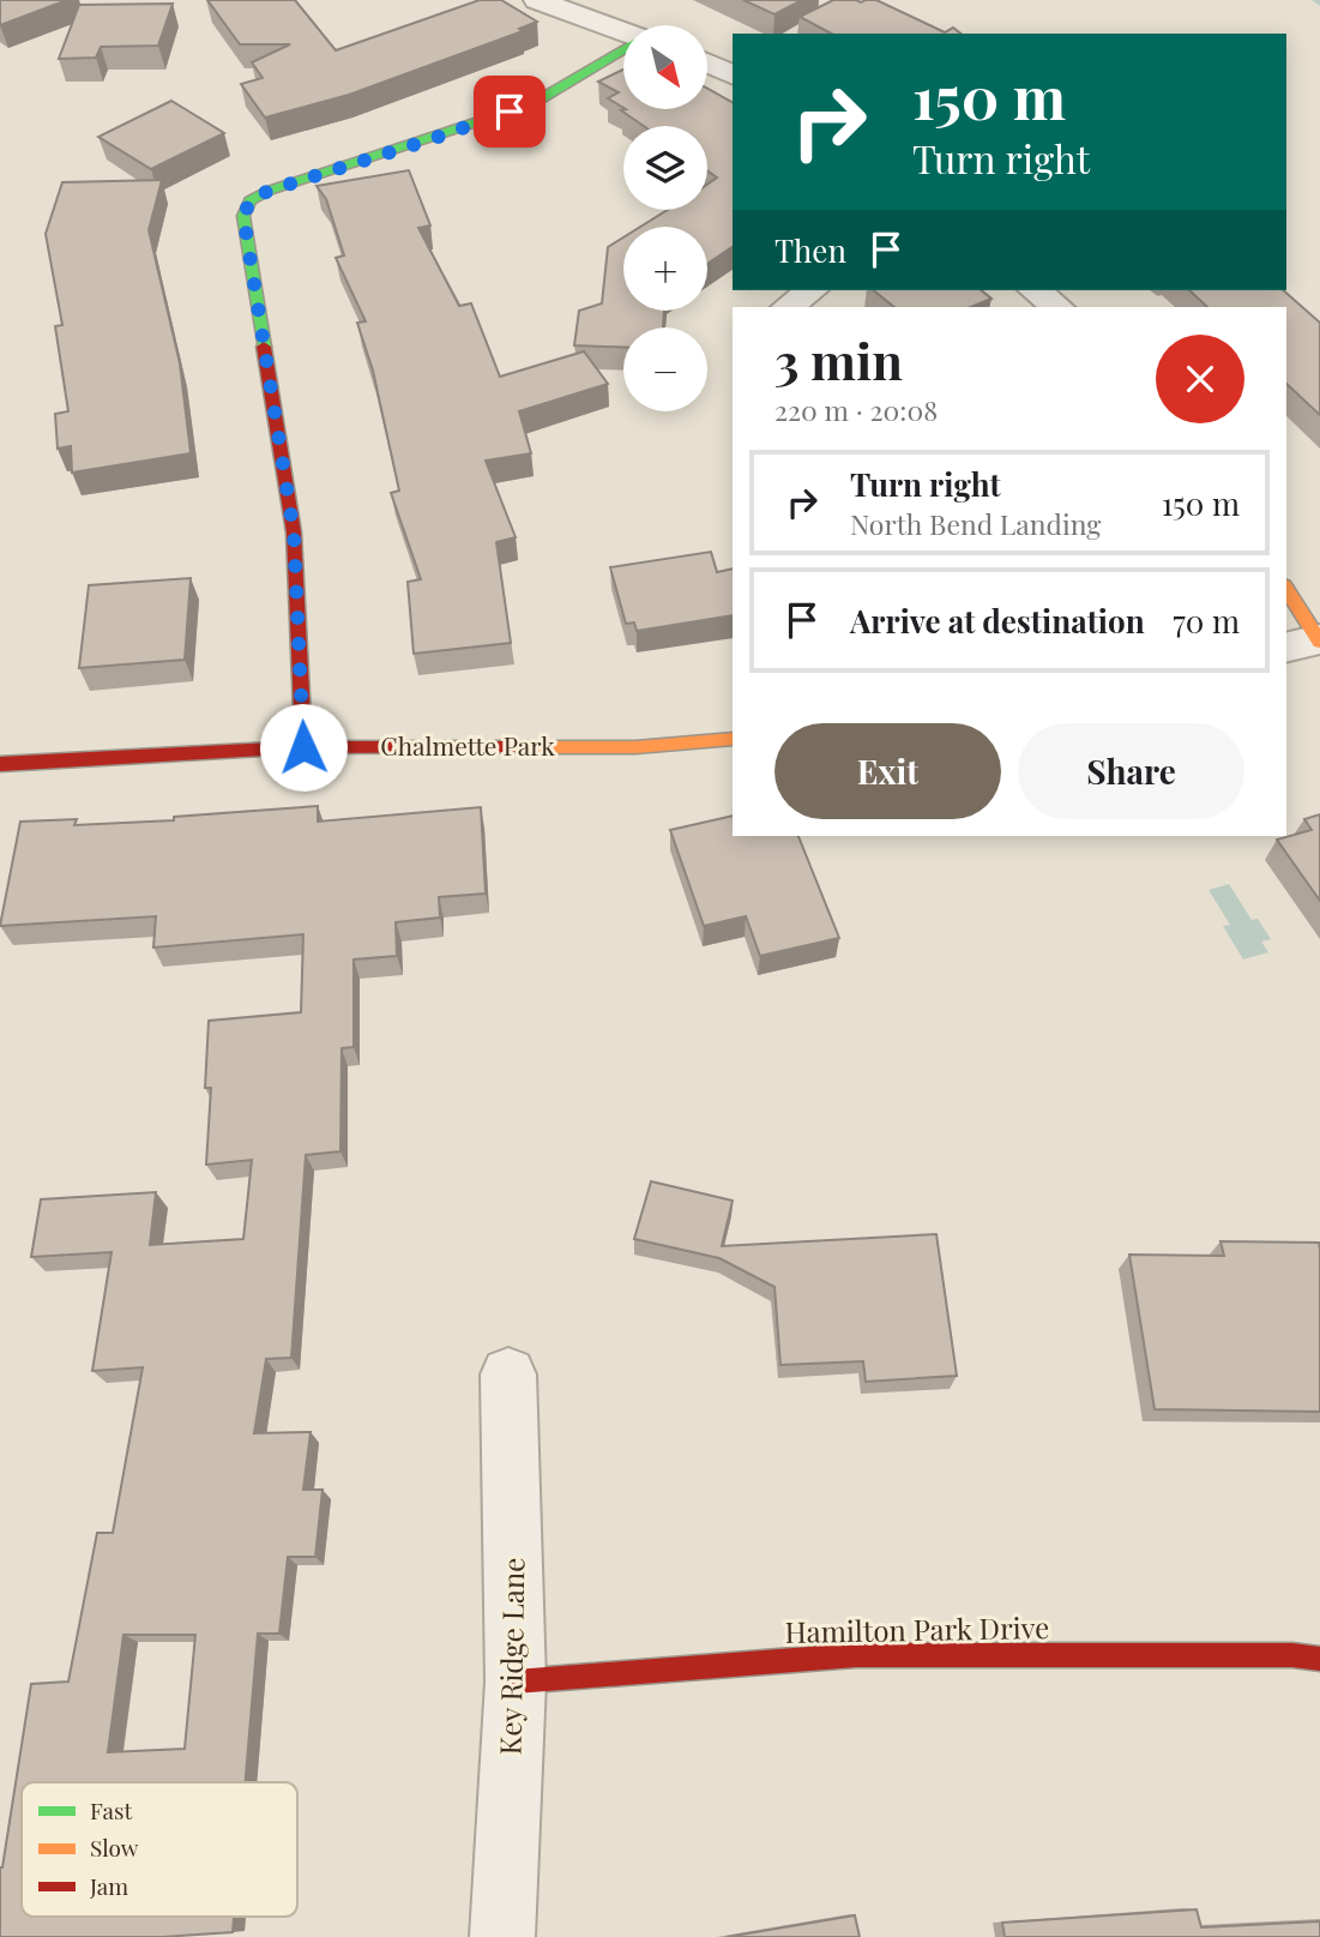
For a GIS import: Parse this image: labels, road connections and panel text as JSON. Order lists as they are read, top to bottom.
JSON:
{
  "streets": {
    "street": ["Chalmette Park", "Hamilton Park Drive", "Key Ridge Lane"]
  },
  "crossings": [
    ["Hamilton Park Drive", "Key Ridge Lane"]
  ],
  "legend": ["Fast", "Slow", "Jam"],
  "north": "bottom right",
  "page": {
    "map_buttons": ["+", "−"],
    "turn": ["150 m", "Turn right"],
    "then": "Then",
    "heading": ["3 min", "220 m · 20:08"],
    "list": [
      {
        "name": "Turn right",
        "note": "North Bend Landing",
        "value": "150 m"
      },
      {
        "name": "Arrive at destination",
        "value": "70 m"
      }
    ],
    "buttons": ["Exit", "Share"]
  }
}
